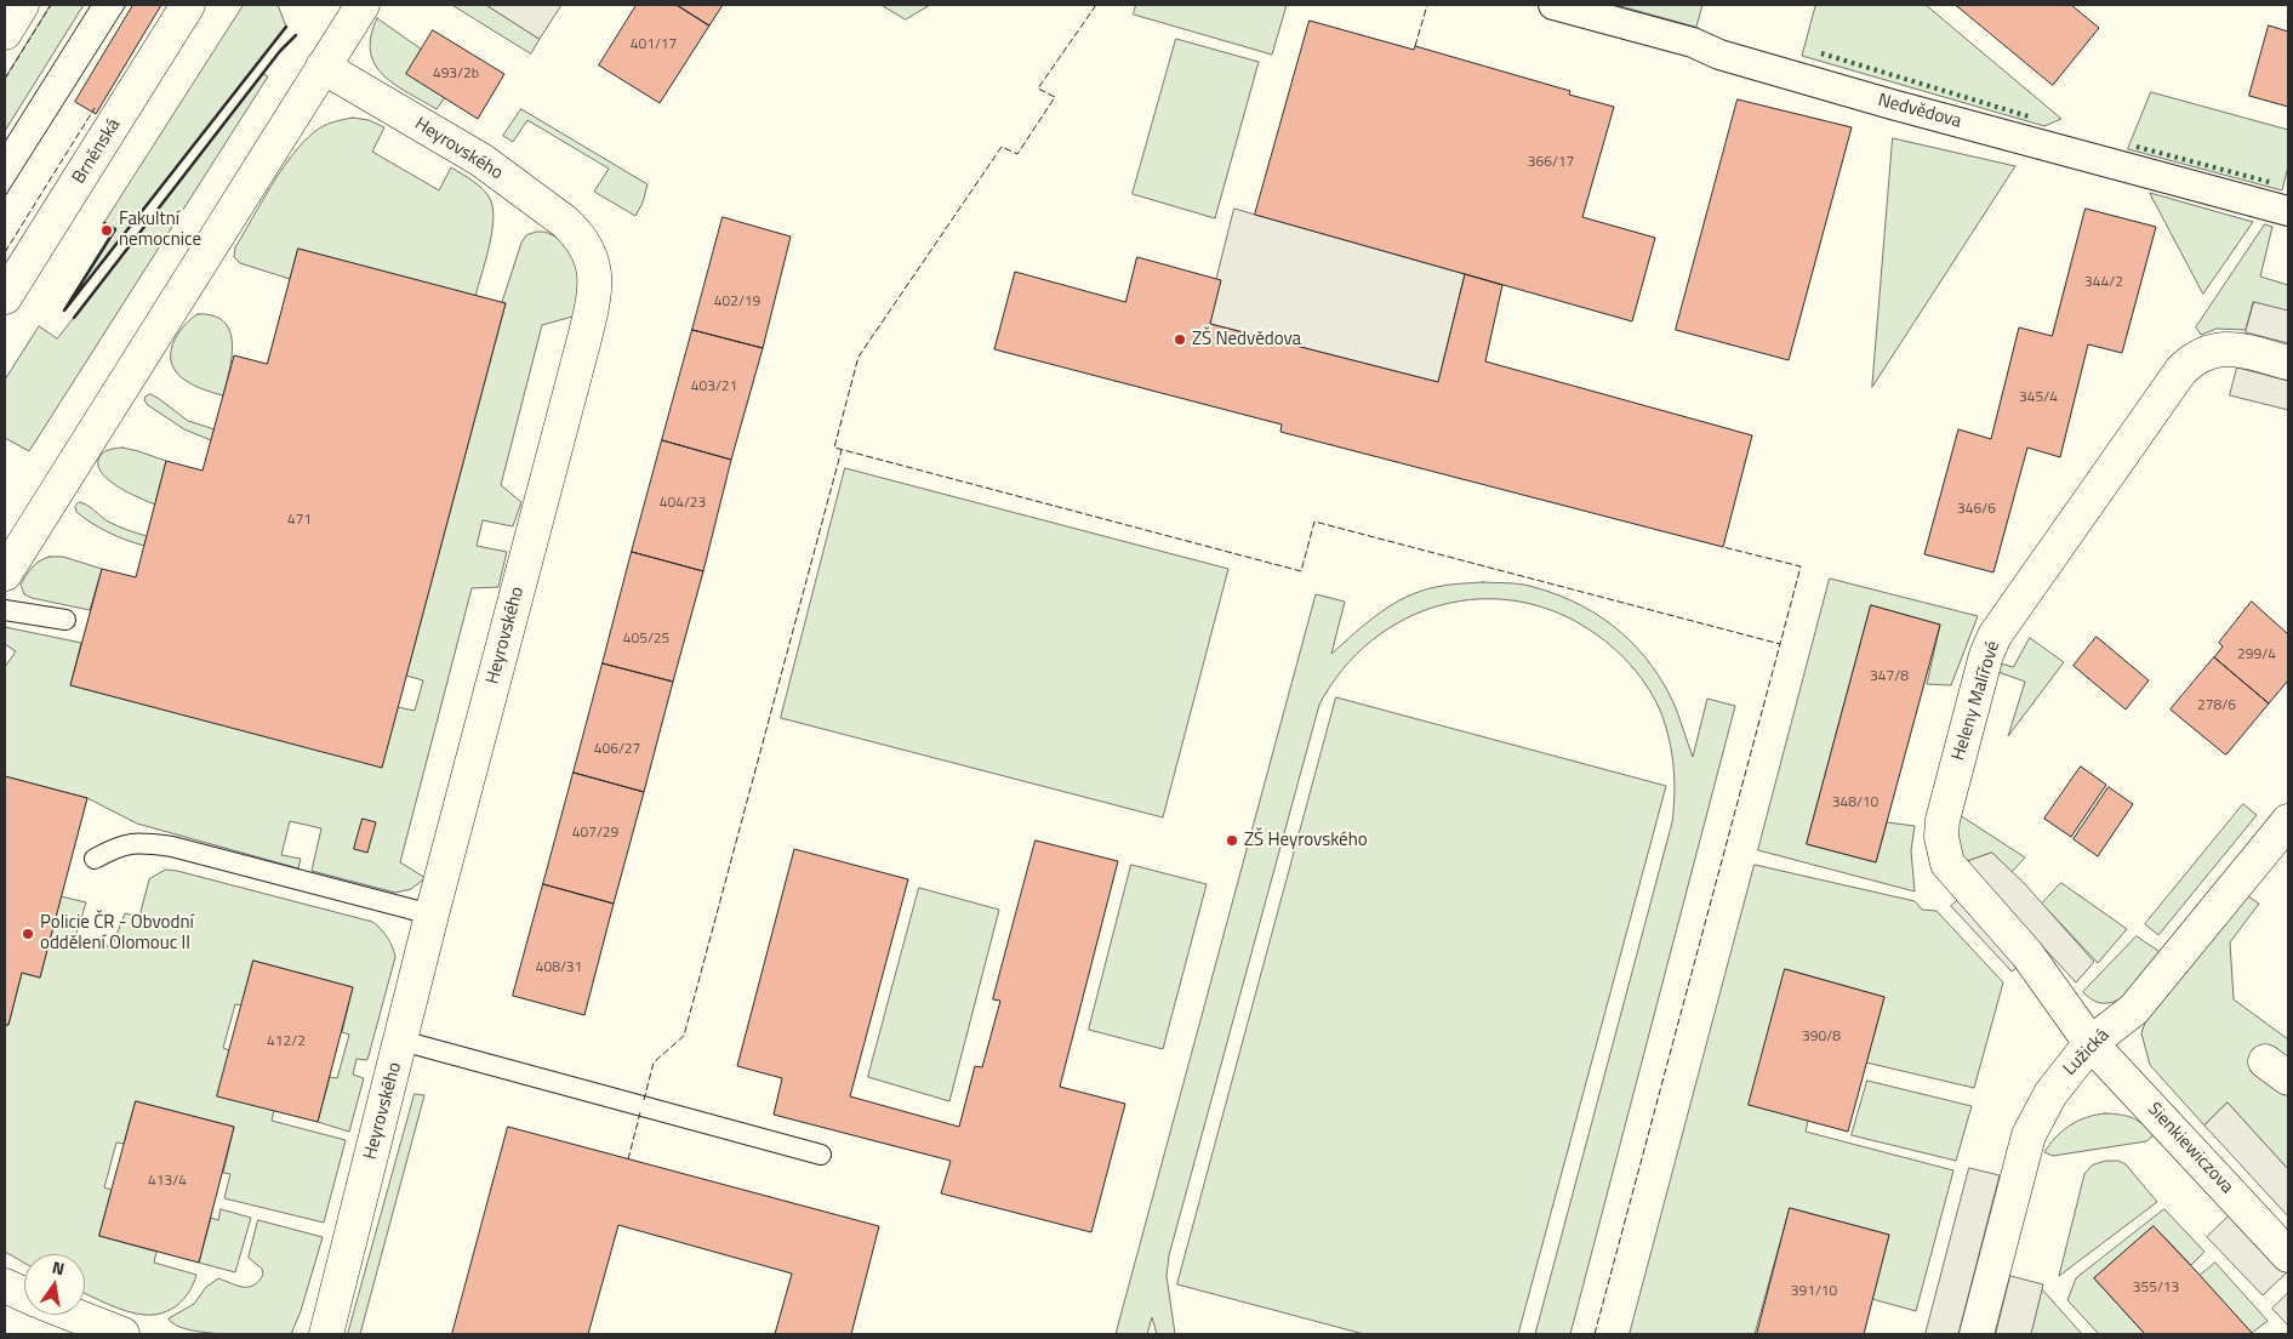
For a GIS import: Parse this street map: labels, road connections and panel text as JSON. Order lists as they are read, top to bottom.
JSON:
{
  "streets": {
    "street": [
      "Nedvědova",
      "Heyrovského",
      "Brněnská",
      "Heleny Malířové",
      "Lužická",
      "Sienkiewiczova"
    ]
  },
  "crossings": [
    ["Heleny Malířové", "Lužická"],
    ["Heleny Malířové", "Sienkiewiczova"],
    ["Lužická", "Sienkiewiczova"]
  ],
  "places": [
    "Fakultní nemocnice",
    "ZŠ Nedvědova",
    "ZŠ Heyrovského",
    "Policie ČR - Obvodní oddělení Olomouc II"
  ],
  "house_numbers": [
    "401/17",
    "493/2b",
    "366/17",
    "344/2",
    "402/19",
    "403/21",
    "345/4",
    "404/23",
    "346/6",
    "471",
    "405/25",
    "299/4",
    "347/8",
    "278/6",
    "406/27",
    "348/10",
    "407/29",
    "408/31",
    "390/8",
    "412/2",
    "413/4",
    "355/13",
    "391/10"
  ],
  "north": "top"
}
